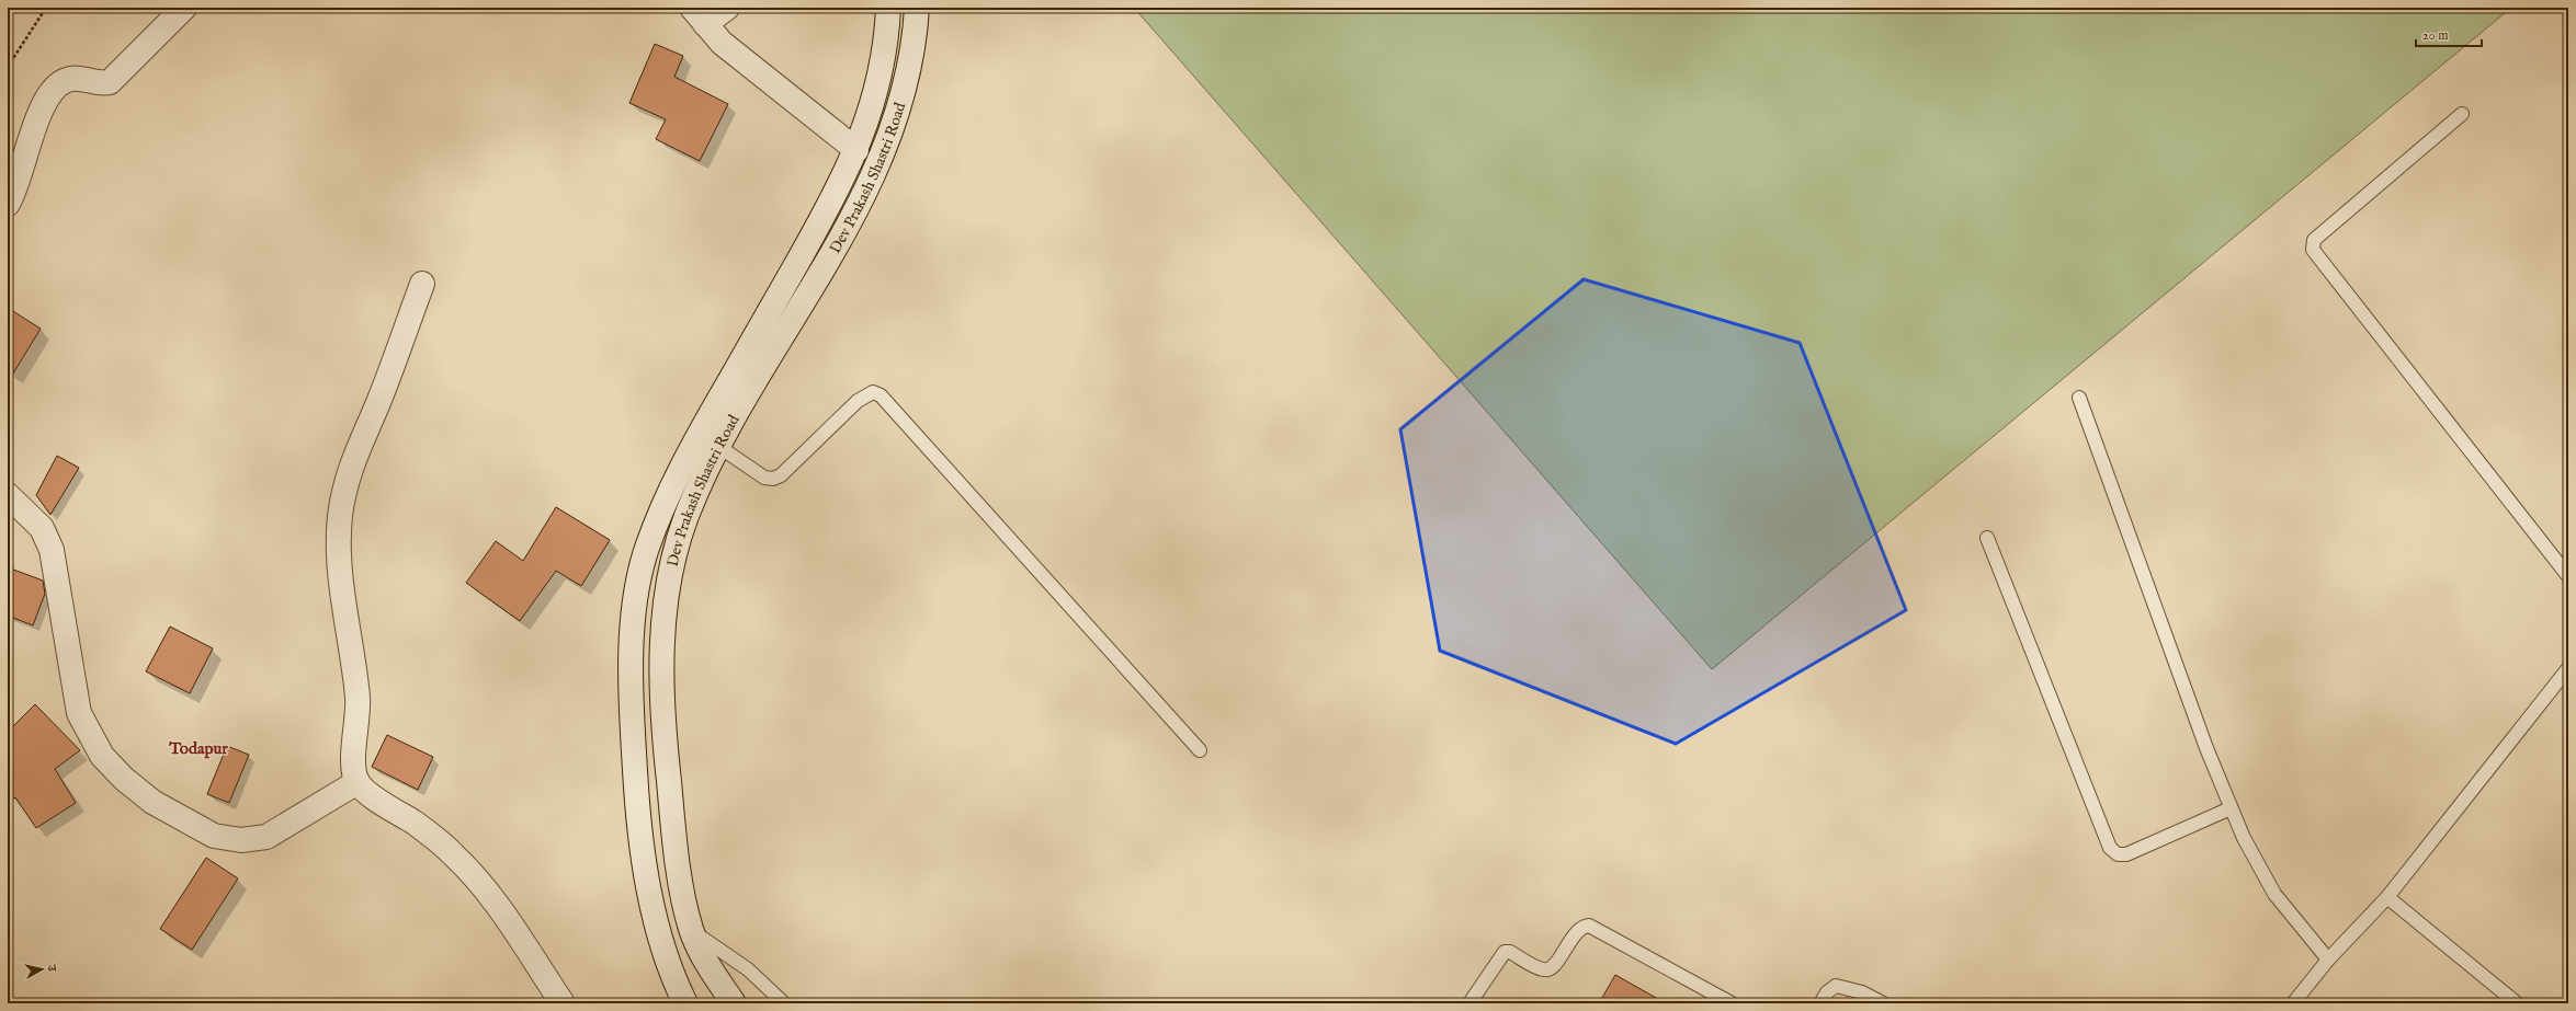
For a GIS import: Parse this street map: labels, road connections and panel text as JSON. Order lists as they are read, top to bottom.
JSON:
{
  "streets": {
    "street": ["Dev Prakash Shastri Road"]
  },
  "districts": ["Todapur"],
  "scale_bar": "20 m",
  "north": "right"
}
